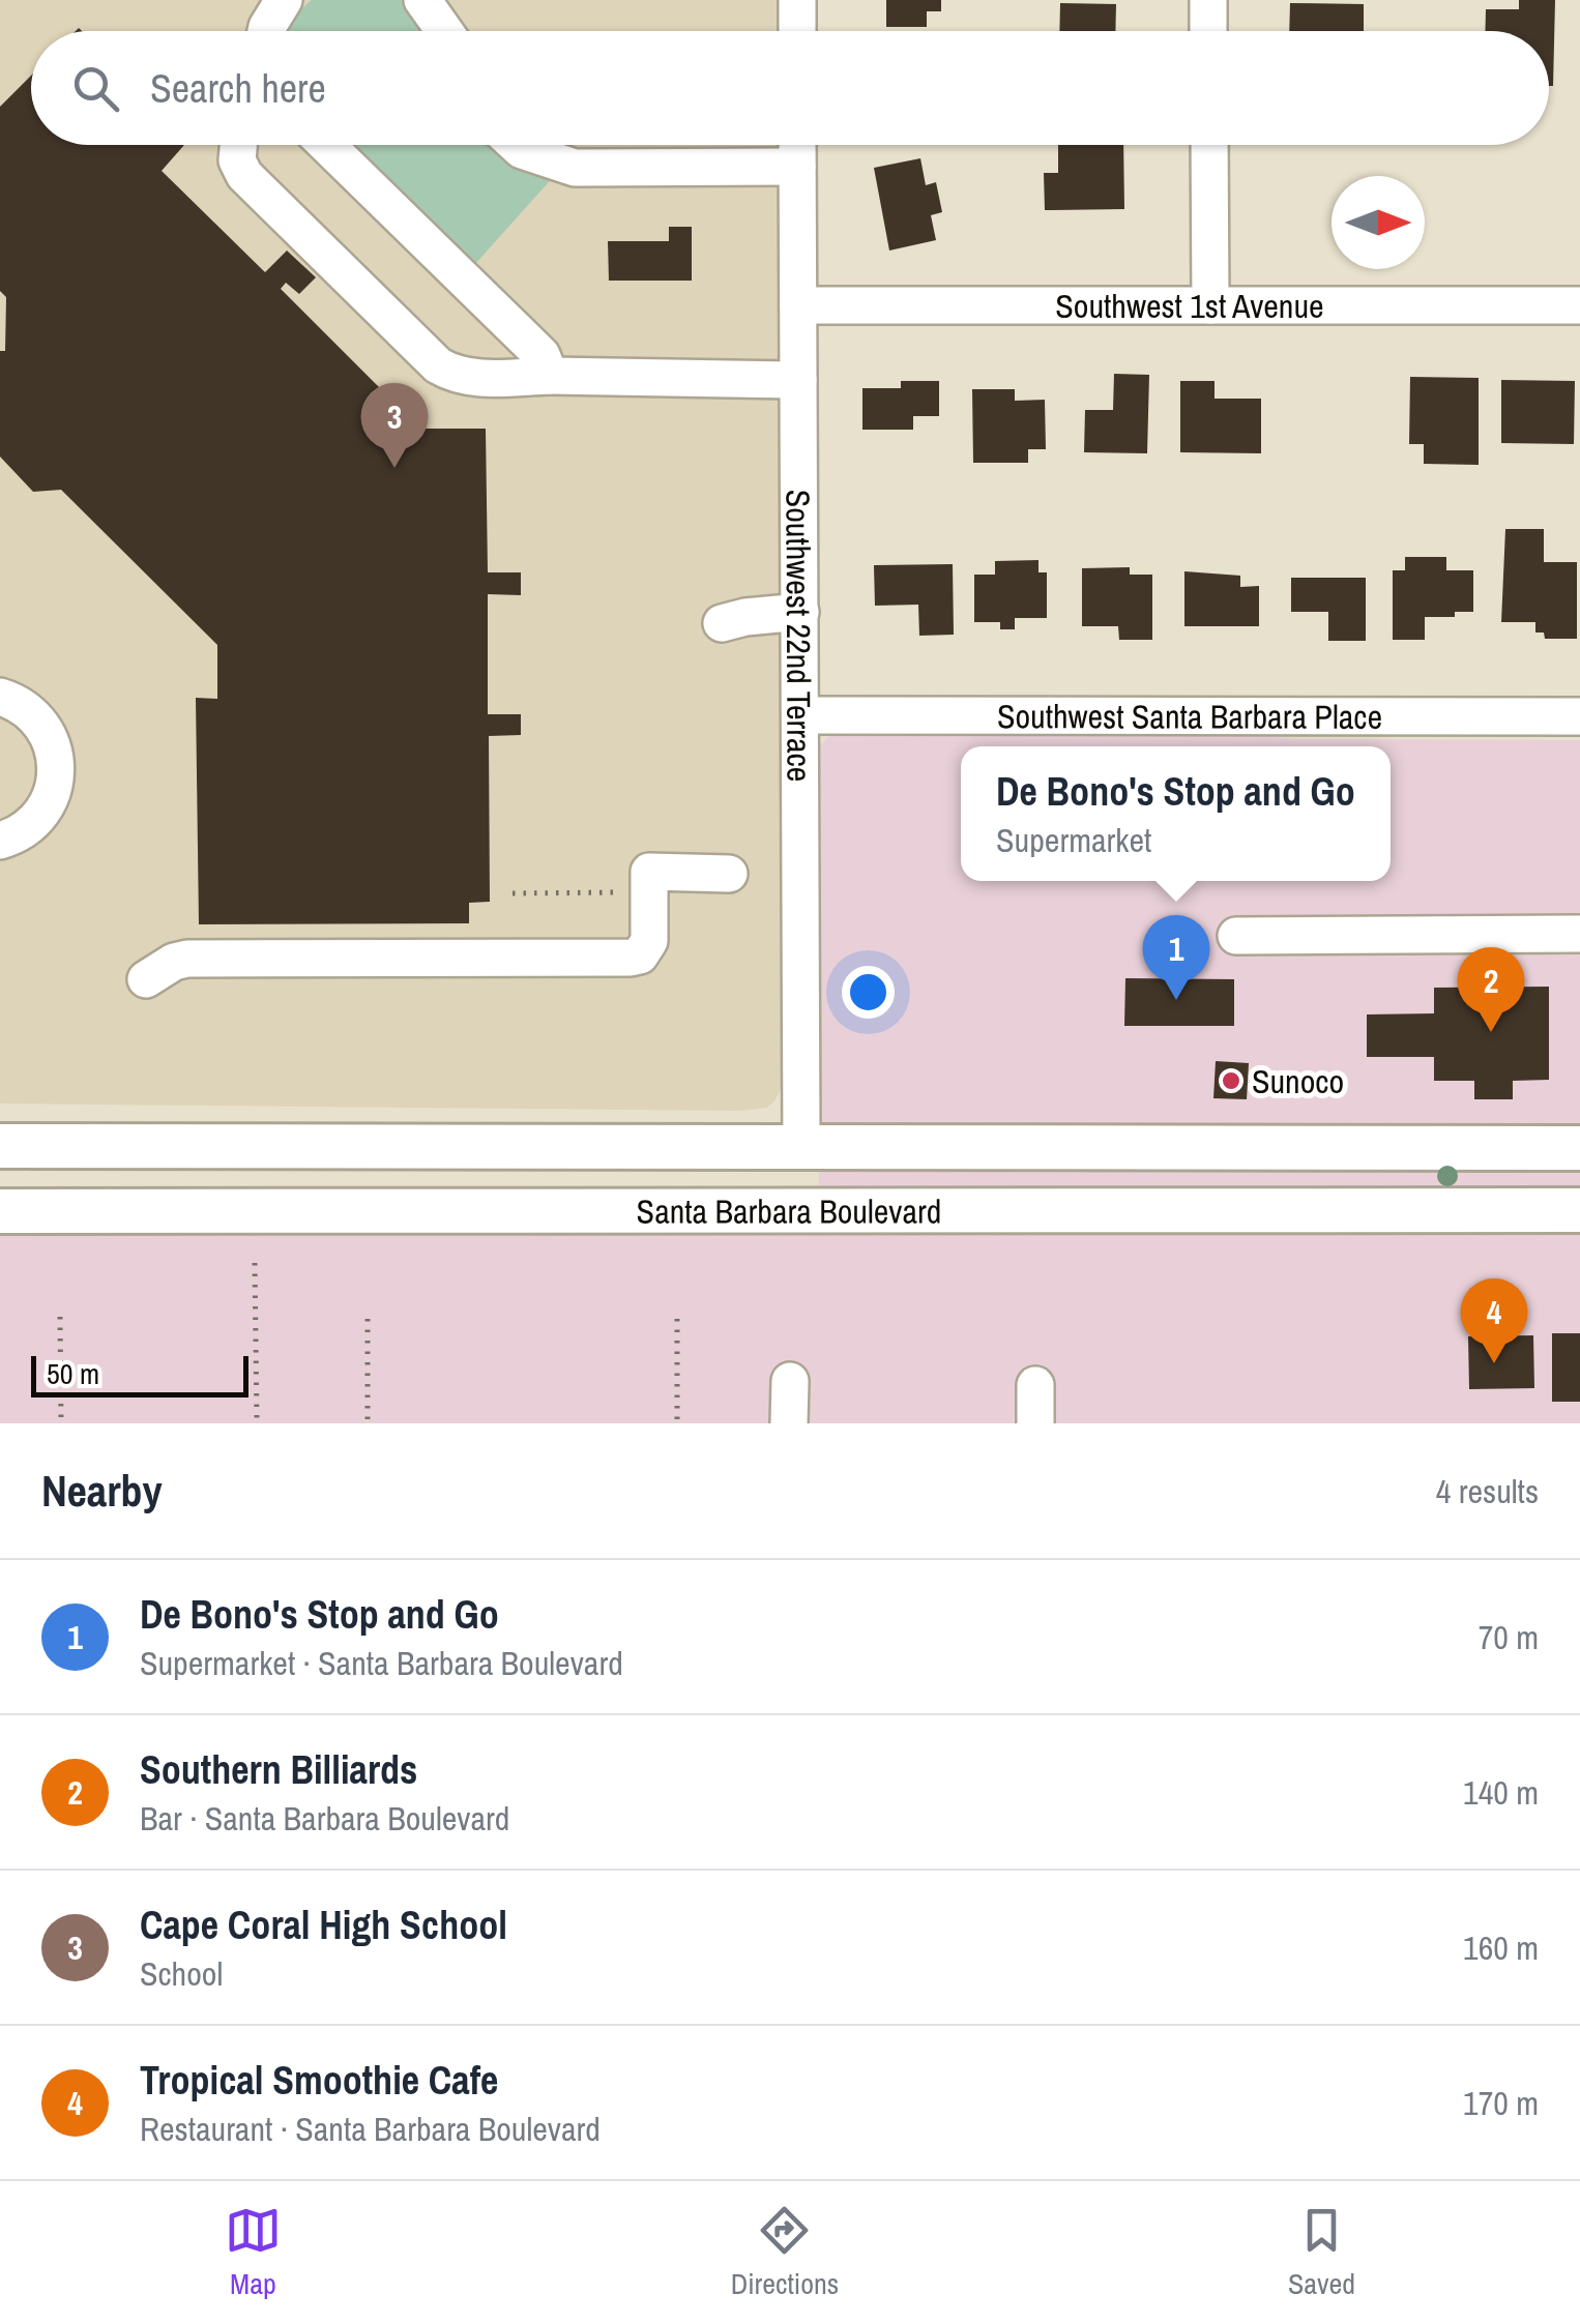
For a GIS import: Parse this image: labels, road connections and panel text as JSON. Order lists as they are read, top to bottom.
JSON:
{
  "streets": {
    "main road": ["Santa Barbara Boulevard"],
    "street": ["Southwest 1st Avenue", "Southwest 22nd Terrace", "Southwest Santa Barbara Place"]
  },
  "crossings": [
    ["Southwest 1st Avenue", "Southwest 22nd Terrace"],
    ["Southwest 22nd Terrace", "Southwest Santa Barbara Place"],
    ["Southwest 22nd Terrace", "Santa Barbara Boulevard"]
  ],
  "places": ["Sunoco"],
  "scale_bar": "50 m",
  "north": "right",
  "page": {
    "search": "Search here",
    "pins": [
      "3",
      "1",
      "2",
      "4"
    ],
    "popup": ["De Bono's Stop and Go", "Supermarket"],
    "scale": "50 m",
    "heading": ["Nearby", "4 results"],
    "list": [
      {
        "mark": "1",
        "name": "De Bono's Stop and Go",
        "note": "Supermarket · Santa Barbara Boulevard",
        "value": "70 m"
      },
      {
        "mark": "2",
        "name": "Southern Billiards",
        "note": "Bar · Santa Barbara Boulevard",
        "value": "140 m"
      },
      {
        "mark": "3",
        "name": "Cape Coral High School",
        "note": "School",
        "value": "160 m"
      },
      {
        "mark": "4",
        "name": "Tropical Smoothie Cafe",
        "note": "Restaurant · Santa Barbara Boulevard",
        "value": "170 m"
      }
    ],
    "nav": ["Map", "Directions", "Saved"]
  }
}
